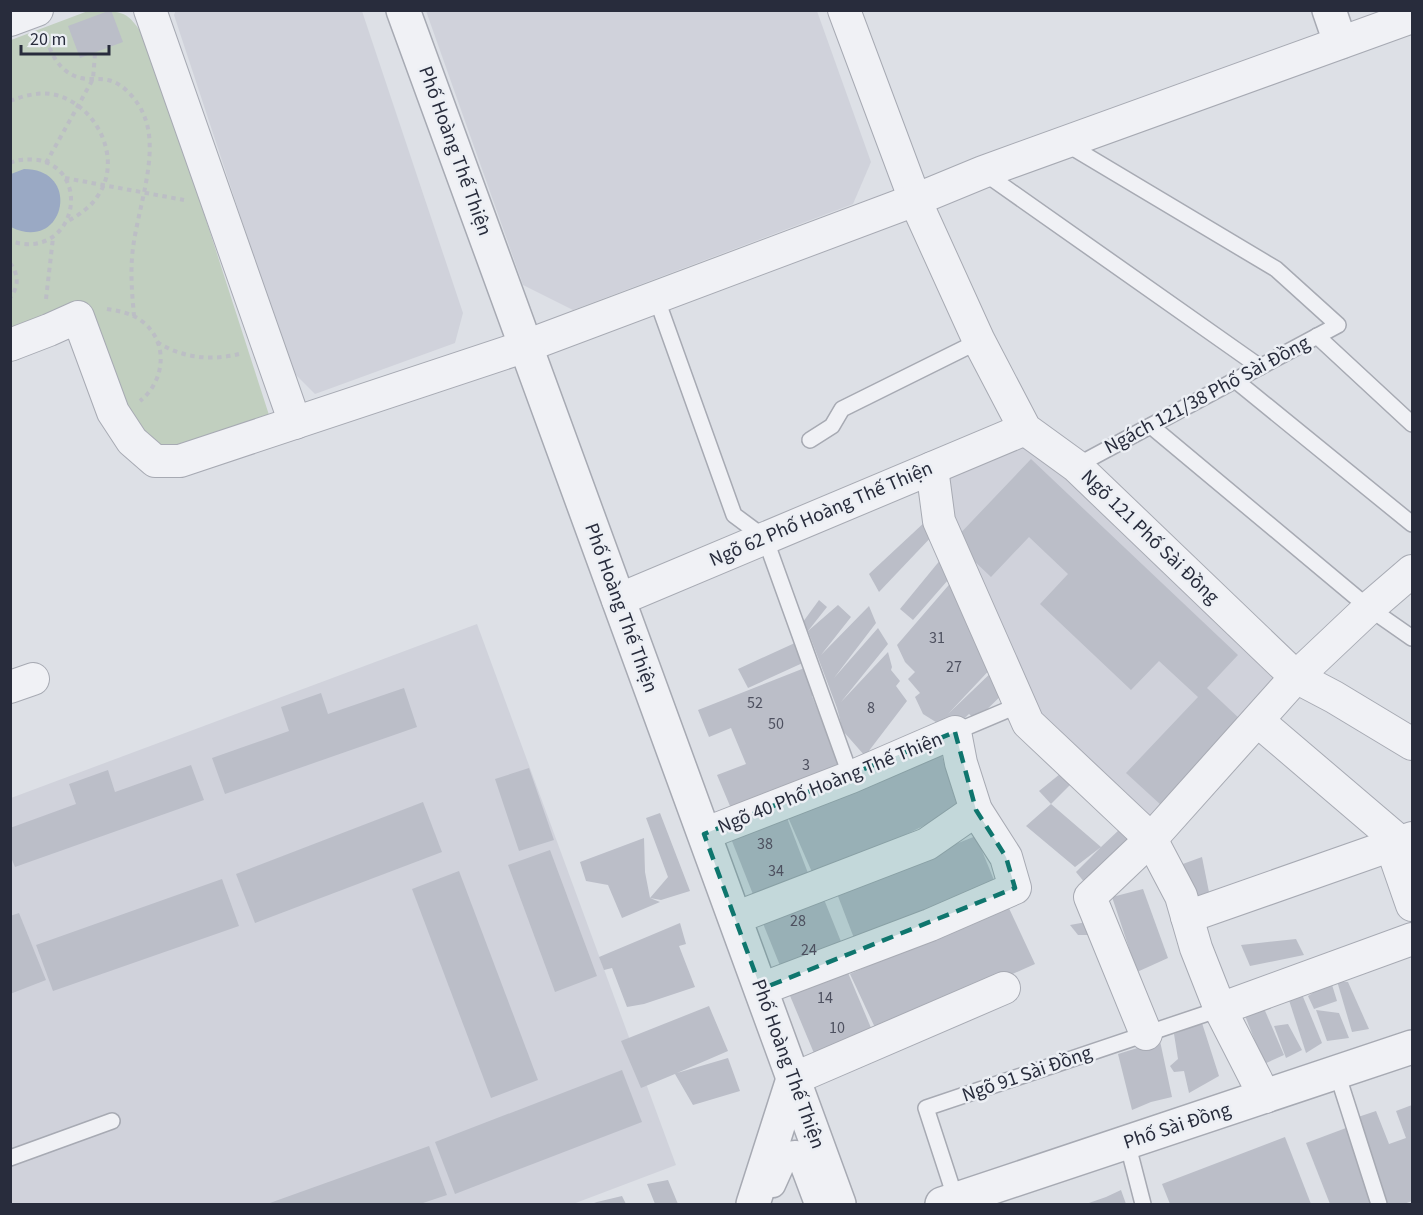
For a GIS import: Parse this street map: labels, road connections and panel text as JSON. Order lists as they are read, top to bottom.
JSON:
{
  "streets": {
    "street": [
      "Phố Hoàng Thế Thiện",
      "Ngõ 62 Phố Hoàng Thế Thiện",
      "Ngõ 121 Phố Sài Đồng",
      "Ngõ 40 Phố Hoàng Thế Thiện",
      "Phố Sài Đồng"
    ],
    "lane": ["Ngách 121/38 Phố Sài Đồng", "Ngõ 91 Sài Đồng"]
  },
  "crossings": [
    ["Phố Hoàng Thế Thiện", "Ngõ 62 Phố Hoàng Thế Thiện"],
    ["Phố Hoàng Thế Thiện", "Ngõ 40 Phố Hoàng Thế Thiện"],
    ["Ngách 121/38 Phố Sài Đồng", "Ngõ 121 Phố Sài Đồng"],
    ["Ngõ 62 Phố Hoàng Thế Thiện", "Ngõ 121 Phố Sài Đồng"],
    ["Ngõ 91 Sài Đồng", "Phố Sài Đồng"]
  ],
  "house_numbers": [
    "31",
    "27",
    "52",
    "8",
    "50",
    "3",
    "38",
    "34",
    "28",
    "24",
    "14",
    "10"
  ],
  "scale_bar": "20 m"
}
